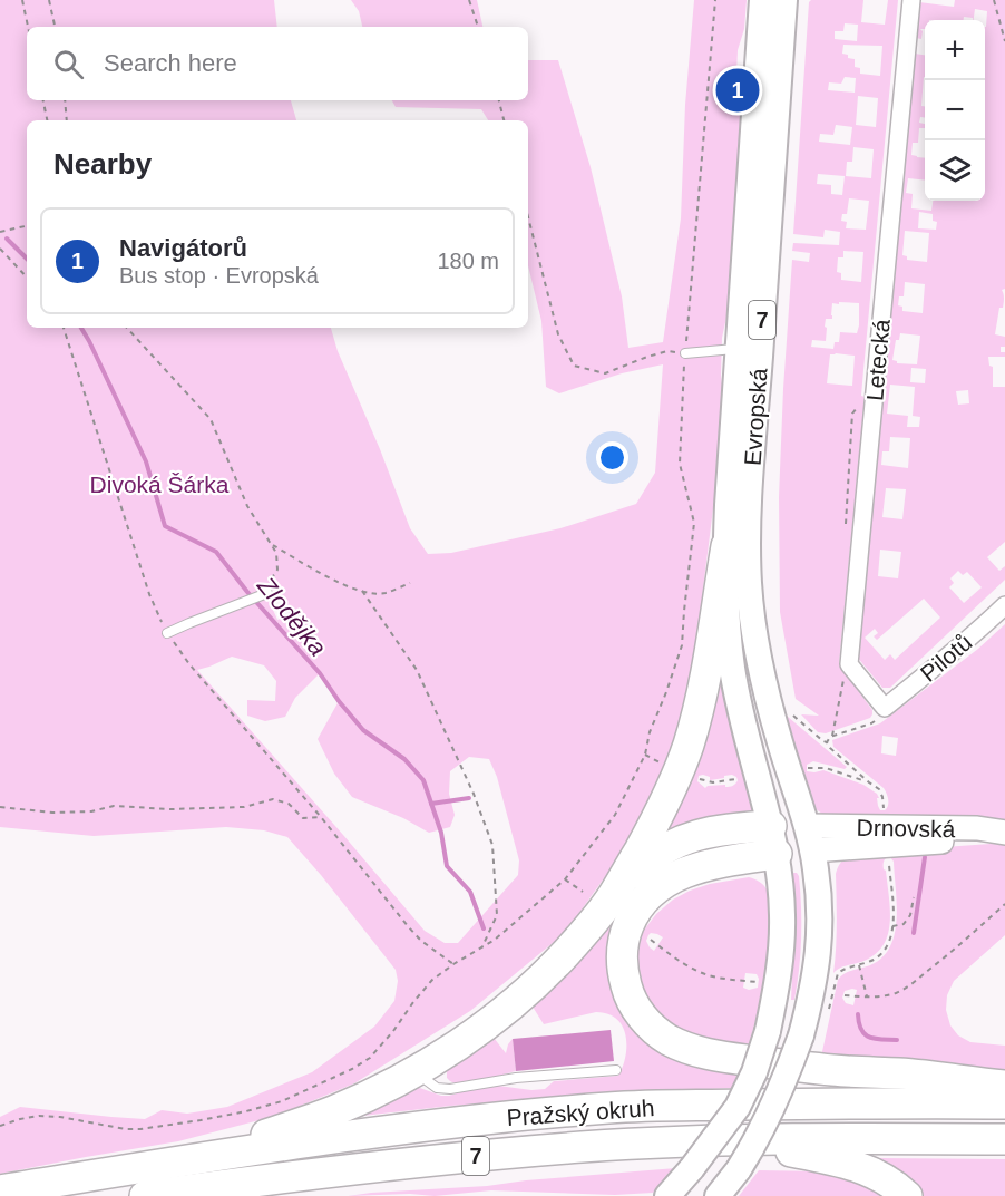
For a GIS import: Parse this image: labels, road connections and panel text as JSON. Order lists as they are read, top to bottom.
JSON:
{
  "streets": {
    "highway": ["7", "Pražský okruh"],
    "main road": ["Evropská", "Drnovská"],
    "street": ["Letecká", "Pilotů"]
  },
  "crossings": [
    ["7", "Evropská"],
    ["7", "Drnovská"],
    ["7", "Pražský okruh"],
    ["Evropská", "Drnovská"]
  ],
  "water": ["Zlodějka"],
  "parks": ["Divoká Šárka"],
  "page": {
    "map_buttons": ["+", "−"],
    "search": "Search here",
    "pins": "1",
    "heading": "Nearby",
    "list": [
      {
        "mark": "1",
        "name": "Navigátorů",
        "note": "Bus stop · Evropská",
        "value": "180 m"
      }
    ]
  }
}
